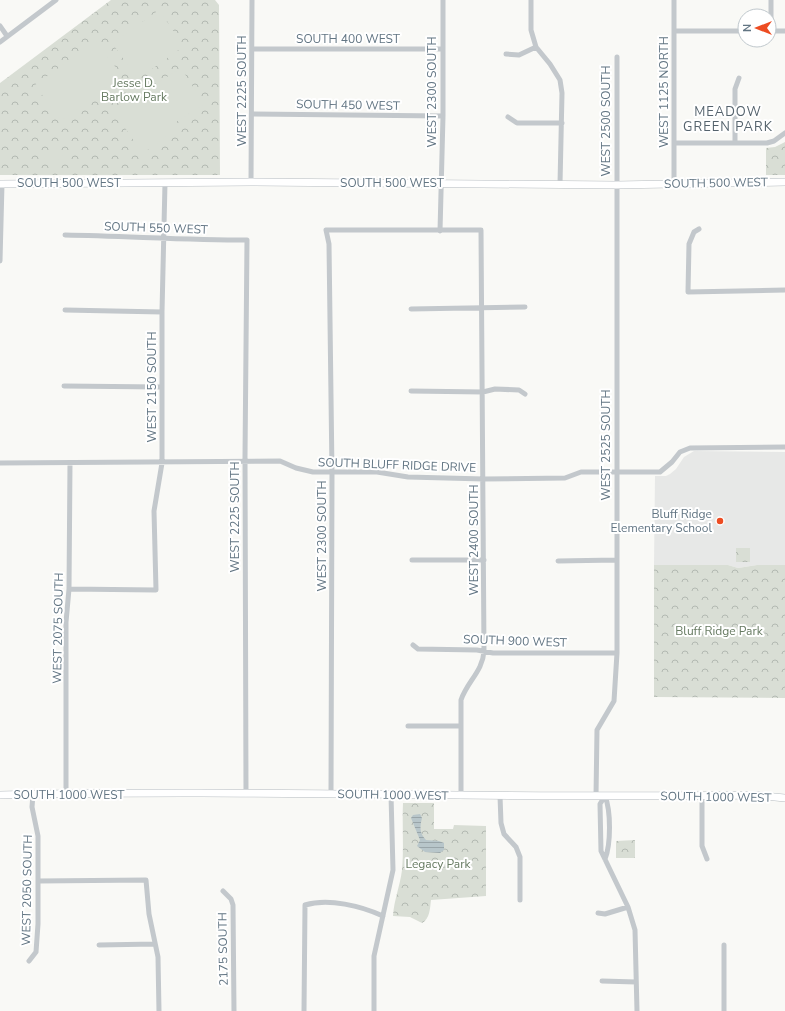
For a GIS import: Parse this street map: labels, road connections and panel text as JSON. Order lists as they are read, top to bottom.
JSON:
{
  "streets": {
    "main road": ["SOUTH 500 WEST", "SOUTH 1000 WEST"],
    "street": [
      "SOUTH 400 WEST",
      "WEST 2225 SOUTH",
      "WEST 2300 SOUTH",
      "WEST 1125 NORTH",
      "SOUTH 450 WEST",
      "WEST 2500 SOUTH",
      "SOUTH 550 WEST",
      "WEST 2150 SOUTH",
      "WEST 2525 SOUTH",
      "SOUTH BLUFF RIDGE DRIVE",
      "WEST 2400 SOUTH",
      "WEST 2075 SOUTH",
      "SOUTH 900 WEST",
      "WEST 2050 SOUTH",
      "2175 SOUTH"
    ]
  },
  "crossings": [
    ["SOUTH 400 WEST", "WEST 2225 SOUTH"],
    ["SOUTH 400 WEST", "WEST 2300 SOUTH"],
    ["WEST 2225 SOUTH", "SOUTH 450 WEST"],
    ["WEST 2225 SOUTH", "SOUTH 500 WEST"],
    ["WEST 2225 SOUTH", "SOUTH 550 WEST"],
    ["WEST 2225 SOUTH", "SOUTH BLUFF RIDGE DRIVE"],
    ["WEST 2225 SOUTH", "SOUTH 1000 WEST"],
    ["WEST 2300 SOUTH", "SOUTH 450 WEST"],
    ["WEST 2300 SOUTH", "SOUTH 500 WEST"],
    ["WEST 2300 SOUTH", "SOUTH BLUFF RIDGE DRIVE"],
    ["WEST 2300 SOUTH", "WEST 2400 SOUTH"],
    ["WEST 2300 SOUTH", "SOUTH 1000 WEST"],
    ["WEST 1125 NORTH", "SOUTH 500 WEST"],
    ["WEST 2500 SOUTH", "SOUTH 500 WEST"],
    ["WEST 2500 SOUTH", "WEST 2525 SOUTH"],
    ["SOUTH 500 WEST", "WEST 2150 SOUTH"],
    ["SOUTH 500 WEST", "WEST 2525 SOUTH"],
    ["SOUTH 550 WEST", "WEST 2150 SOUTH"],
    ["WEST 2150 SOUTH", "SOUTH BLUFF RIDGE DRIVE"],
    ["WEST 2150 SOUTH", "WEST 2075 SOUTH"],
    ["WEST 2525 SOUTH", "SOUTH BLUFF RIDGE DRIVE"],
    ["WEST 2525 SOUTH", "SOUTH 900 WEST"],
    ["WEST 2525 SOUTH", "SOUTH 1000 WEST"],
    ["SOUTH BLUFF RIDGE DRIVE", "WEST 2400 SOUTH"],
    ["SOUTH BLUFF RIDGE DRIVE", "WEST 2075 SOUTH"],
    ["WEST 2400 SOUTH", "SOUTH 900 WEST"],
    ["WEST 2400 SOUTH", "SOUTH 1000 WEST"],
    ["WEST 2075 SOUTH", "SOUTH 1000 WEST"],
    ["SOUTH 1000 WEST", "WEST 2050 SOUTH"]
  ],
  "districts": ["MEADOW GREEN PARK"],
  "parks": ["Jesse D. Barlow Park", "Bluff Ridge Park", "Legacy Park"],
  "places": ["Bluff Ridge Elementary School"],
  "north": "left"
}
